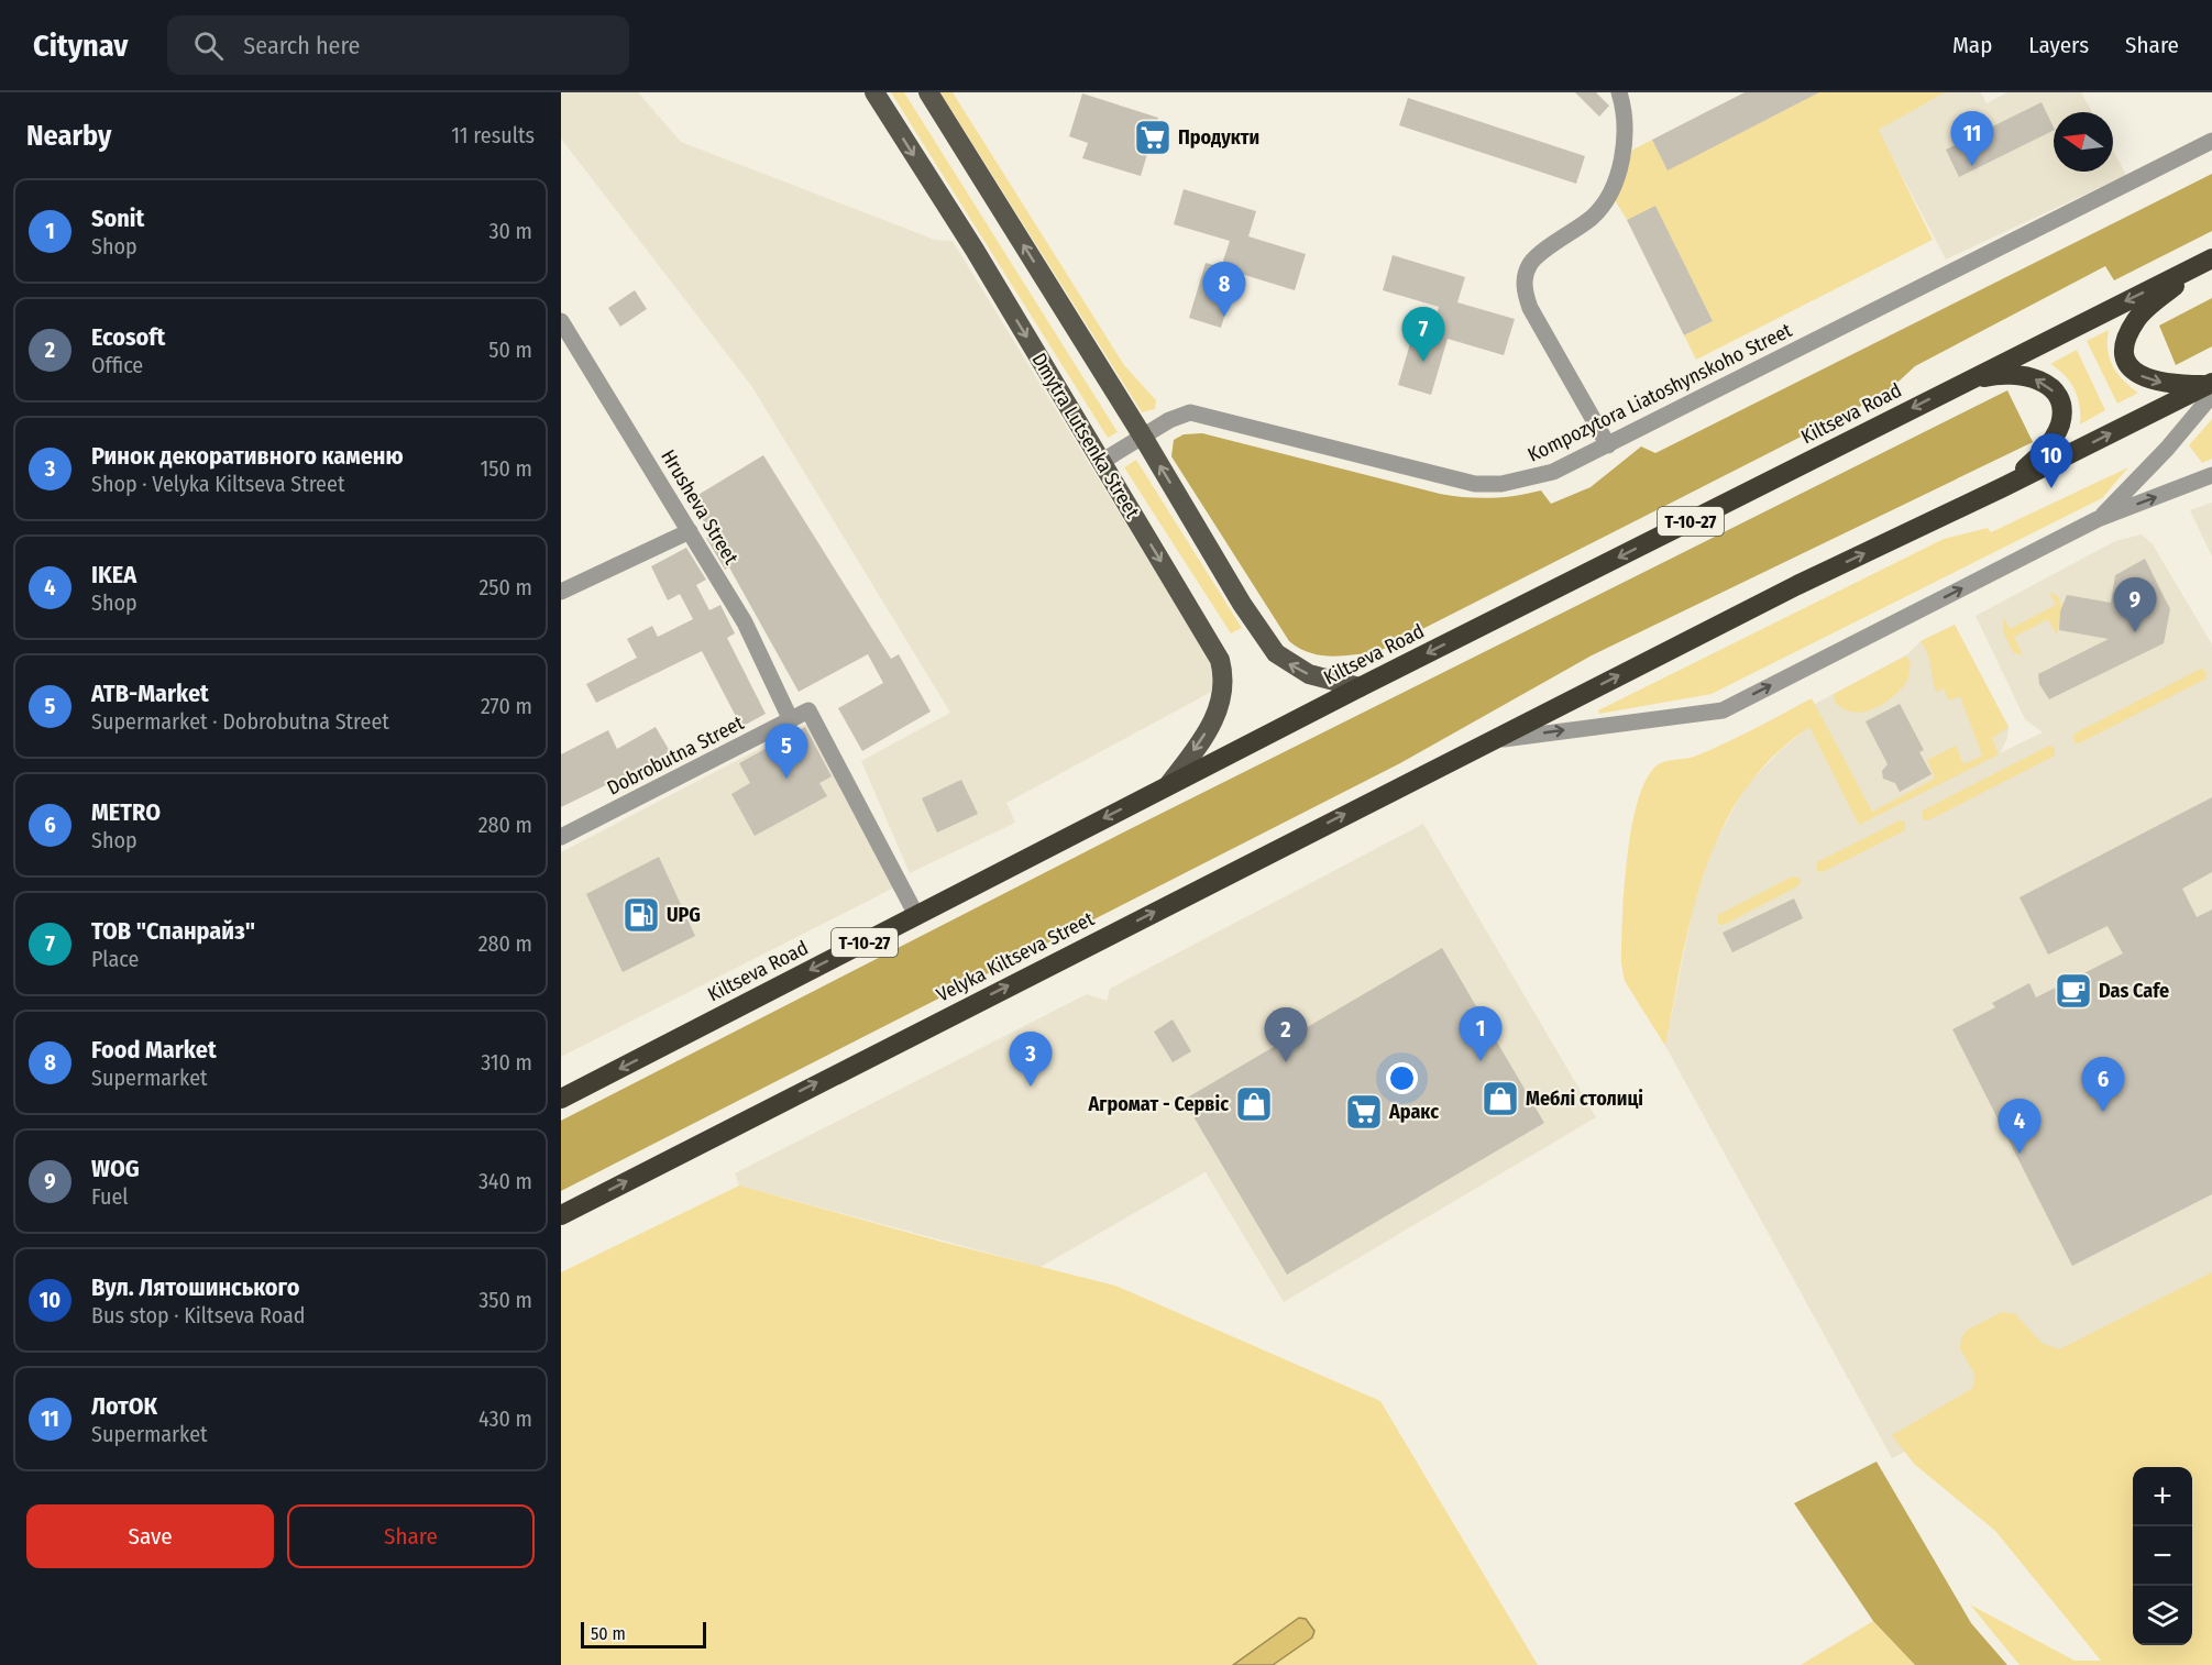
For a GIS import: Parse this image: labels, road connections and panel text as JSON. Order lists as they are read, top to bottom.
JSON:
{
  "streets": {
    "highway": ["Kiltseva Road", "Т-10-27", "Velyka Kiltseva Street"],
    "main road": ["Dmytra Lutsenka Street"],
    "street": ["Kompozytora Liatoshynskoho Street", "Hrusheva Street", "Dobrobutna Street"]
  },
  "crossings": [
    ["Kompozytora Liatoshynskoho Street", "Dmytra Lutsenka Street"],
    ["Kiltseva Road", "Dmytra Lutsenka Street"],
    ["Kiltseva Road", "Dobrobutna Street"],
    ["Hrusheva Street", "Dobrobutna Street"]
  ],
  "one_way": ["Velyka Kiltseva Street"],
  "places": {
    "supermarket": ["Продукти", "Аракс"],
    "fuel station": ["UPG"],
    "cafe": ["Das Cafe"],
    "shop": ["Меблі столиці", "Агромат - Сервіс"]
  },
  "scale_bar": "50 m",
  "north": "left",
  "page": {
    "header": "Citynav",
    "search": "Search here",
    "nav": ["Map", "Layers", "Share"],
    "heading": ["Nearby", "11 results"],
    "pins": [
      "11",
      "8",
      "7",
      "10",
      "9",
      "5",
      "1",
      "2",
      "3",
      "6",
      "4"
    ],
    "list": [
      {
        "mark": "1",
        "name": "Sonit",
        "note": "Shop",
        "value": "30 m"
      },
      {
        "mark": "2",
        "name": "Ecosoft",
        "note": "Office",
        "value": "50 m"
      },
      {
        "mark": "3",
        "name": "Ринок декоративного каменю",
        "note": "Shop · Velyka Kiltseva Street",
        "value": "150 m"
      },
      {
        "mark": "4",
        "name": "IKEA",
        "note": "Shop",
        "value": "250 m"
      },
      {
        "mark": "5",
        "name": "ATB-Market",
        "note": "Supermarket · Dobrobutna Street",
        "value": "270 m"
      },
      {
        "mark": "6",
        "name": "METRO",
        "note": "Shop",
        "value": "280 m"
      },
      {
        "mark": "7",
        "name": "ТОВ \"Спанрайз\"",
        "note": "Place",
        "value": "280 m"
      },
      {
        "mark": "8",
        "name": "Food Market",
        "note": "Supermarket",
        "value": "310 m"
      },
      {
        "mark": "9",
        "name": "WOG",
        "note": "Fuel",
        "value": "340 m"
      },
      {
        "mark": "10",
        "name": "Вул. Лятошинського",
        "note": "Bus stop · Kiltseva Road",
        "value": "350 m"
      },
      {
        "mark": "11",
        "name": "ЛотОК",
        "note": "Supermarket",
        "value": "430 m"
      }
    ],
    "map_buttons": ["+", "−"],
    "buttons": ["Save", "Share"],
    "scale": "50 m"
  }
}
